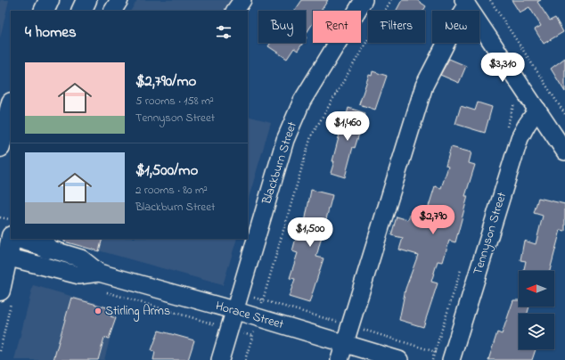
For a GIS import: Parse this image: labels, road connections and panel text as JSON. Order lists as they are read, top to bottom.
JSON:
{
  "streets": {
    "street": ["Blackburn Street", "Tennyson Street", "Horace Street"]
  },
  "crossings": [
    ["Blackburn Street", "Horace Street"]
  ],
  "places": ["Stirling Arms"],
  "north": "left",
  "page": {
    "chip": [
      "Buy",
      "Rent",
      "Filters",
      "New"
    ],
    "heading": "4 homes",
    "price": [
      "$3,310",
      "$1,460",
      "$2,790",
      "$1,500"
    ],
    "list": [
      {
        "name": "$2,790/mo",
        "note": "5 rooms · 158 m² · Tennyson Street"
      },
      {
        "name": "$1,500/mo",
        "note": "2 rooms · 80 m² · Blackburn Street"
      }
    ]
  }
}
